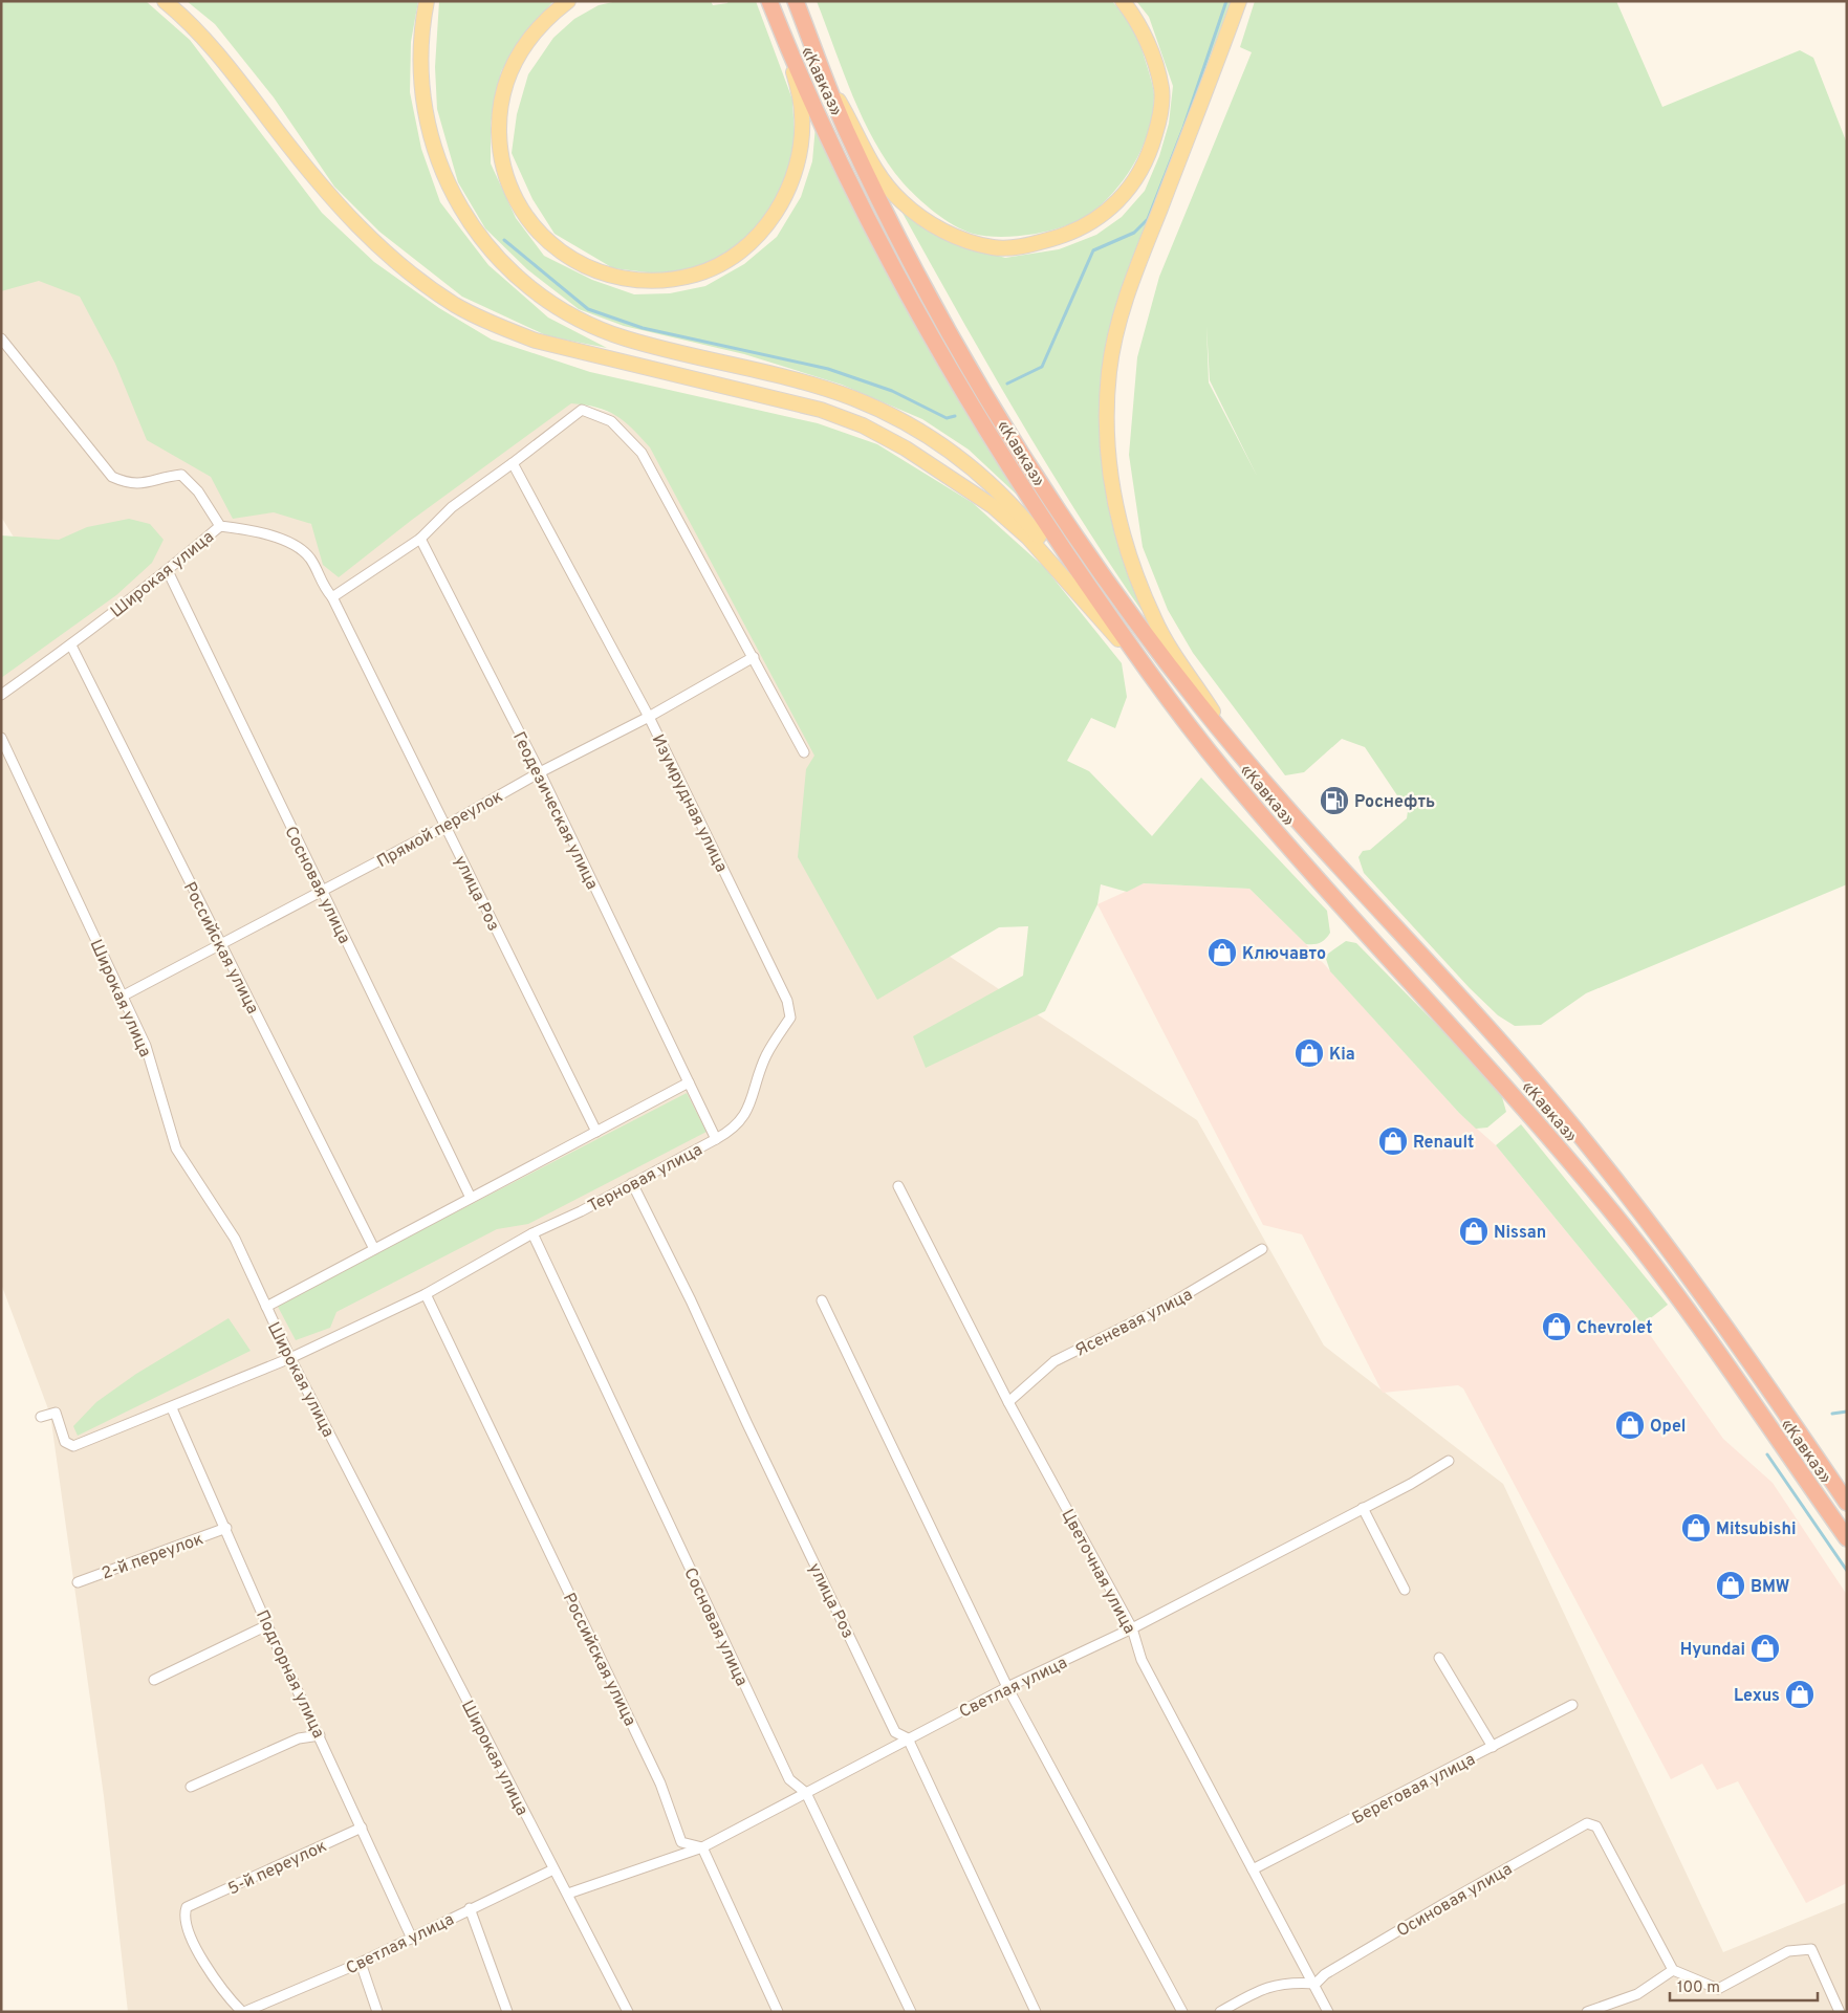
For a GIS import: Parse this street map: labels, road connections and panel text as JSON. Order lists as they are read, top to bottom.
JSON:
{
  "streets": {
    "highway": ["«Кавказ»"],
    "street": [
      "Широкая улица",
      "Изумрудная улица",
      "Геодезическая улица",
      "Прямой переулок",
      "Сосновая улица",
      "улица Роз",
      "Российская улица",
      "Терновая улица",
      "Ясеневая улица",
      "2-й переулок",
      "Цветочная улица",
      "Подгорная улица",
      "Светлая улица",
      "Береговая улица",
      "5-й переулок",
      "Осиновая улица"
    ]
  },
  "crossings": [
    ["Широкая улица", "Прямой переулок"],
    ["Широкая улица", "Сосновая улица"],
    ["Широкая улица", "улица Роз"],
    ["Широкая улица", "Российская улица"],
    ["Широкая улица", "Терновая улица"],
    ["Широкая улица", "Светлая улица"],
    ["Изумрудная улица", "Прямой переулок"],
    ["Изумрудная улица", "Терновая улица"],
    ["Геодезическая улица", "Прямой переулок"],
    ["Геодезическая улица", "Терновая улица"],
    ["Прямой переулок", "Сосновая улица"],
    ["Прямой переулок", "улица Роз"],
    ["Прямой переулок", "Российская улица"],
    ["Сосновая улица", "Терновая улица"],
    ["Сосновая улица", "Светлая улица"],
    ["улица Роз", "Терновая улица"],
    ["улица Роз", "Светлая улица"],
    ["Российская улица", "Терновая улица"],
    ["Российская улица", "Светлая улица"],
    ["Терновая улица", "Подгорная улица"],
    ["Ясеневая улица", "Цветочная улица"],
    ["2-й переулок", "Подгорная улица"],
    ["Цветочная улица", "Светлая улица"],
    ["Цветочная улица", "Береговая улица"],
    ["Цветочная улица", "Осиновая улица"],
    ["Подгорная улица", "Светлая улица"],
    ["Подгорная улица", "5-й переулок"],
    ["Светлая улица", "5-й переулок"]
  ],
  "places": {
    "fuel station": ["Роснефть"],
    "shop": [
      "Ключавто",
      "Kia",
      "Renault",
      "Nissan",
      "Chevrolet",
      "Opel",
      "Mitsubishi",
      "BMW",
      "Hyundai",
      "Lexus"
    ]
  },
  "scale_bar": "100 m"
}
